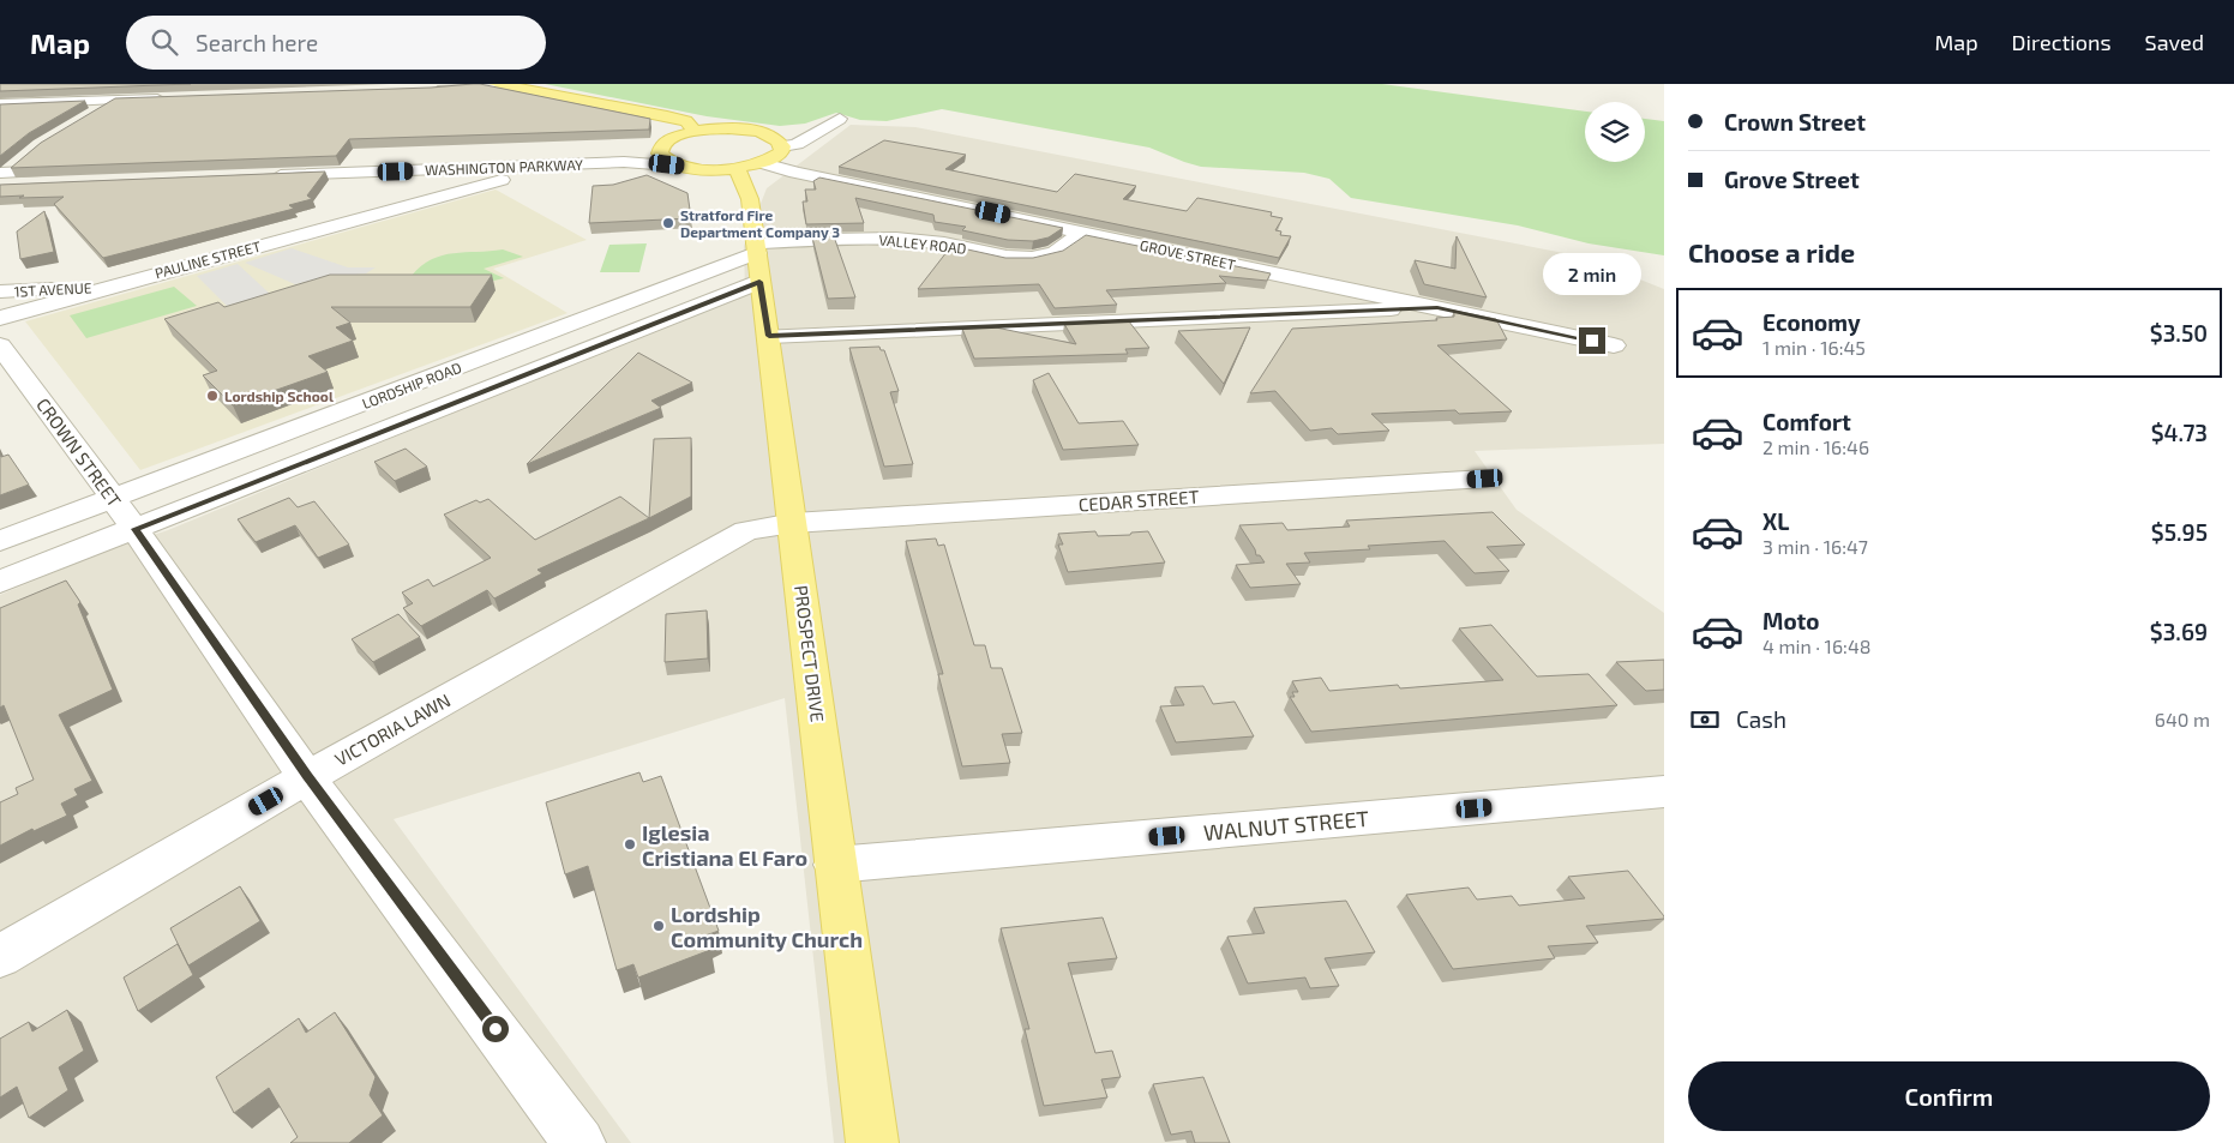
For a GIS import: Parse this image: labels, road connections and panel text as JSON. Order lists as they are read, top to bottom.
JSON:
{
  "streets": {
    "main road": ["PROSPECT DRIVE"],
    "street": [
      "WASHINGTON PARKWAY",
      "VALLEY ROAD",
      "GROVE STREET",
      "PAULINE STREET",
      "1ST AVENUE",
      "LORDSHIP ROAD",
      "CROWN STREET",
      "CEDAR STREET",
      "VICTORIA LAWN",
      "WALNUT STREET"
    ]
  },
  "crossings": [
    ["WASHINGTON PARKWAY", "PAULINE STREET"],
    ["VALLEY ROAD", "GROVE STREET"],
    ["VALLEY ROAD", "LORDSHIP ROAD"],
    ["VALLEY ROAD", "PROSPECT DRIVE"],
    ["GROVE STREET", "PROSPECT DRIVE"],
    ["PAULINE STREET", "1ST AVENUE"],
    ["LORDSHIP ROAD", "CROWN STREET"],
    ["LORDSHIP ROAD", "PROSPECT DRIVE"],
    ["CROWN STREET", "VICTORIA LAWN"],
    ["CEDAR STREET", "PROSPECT DRIVE"],
    ["CEDAR STREET", "VICTORIA LAWN"],
    ["PROSPECT DRIVE", "VICTORIA LAWN"],
    ["PROSPECT DRIVE", "WALNUT STREET"]
  ],
  "places": [
    "Stratford Fire Department Company 3",
    "Lordship School",
    "Iglesia Cristiana El Faro",
    "Lordship Community Church"
  ],
  "page": {
    "header": "Map",
    "search": "Search here",
    "nav": ["Map", "Directions", "Saved"],
    "banner": ["Crown Street", "Grove Street"],
    "heading": "Choose a ride",
    "bubble": "2 min",
    "list": [
      {
        "name": "Economy",
        "note": "1 min · 16:45",
        "value": "$3.50"
      },
      {
        "name": "Comfort",
        "note": "2 min · 16:46",
        "value": "$4.73"
      },
      {
        "name": "XL",
        "note": "3 min · 16:47",
        "value": "$5.95"
      },
      {
        "name": "Moto",
        "note": "4 min · 16:48",
        "value": "$3.69"
      }
    ],
    "pay": ["Cash", "640 m"],
    "buttons": "Confirm"
  }
}
